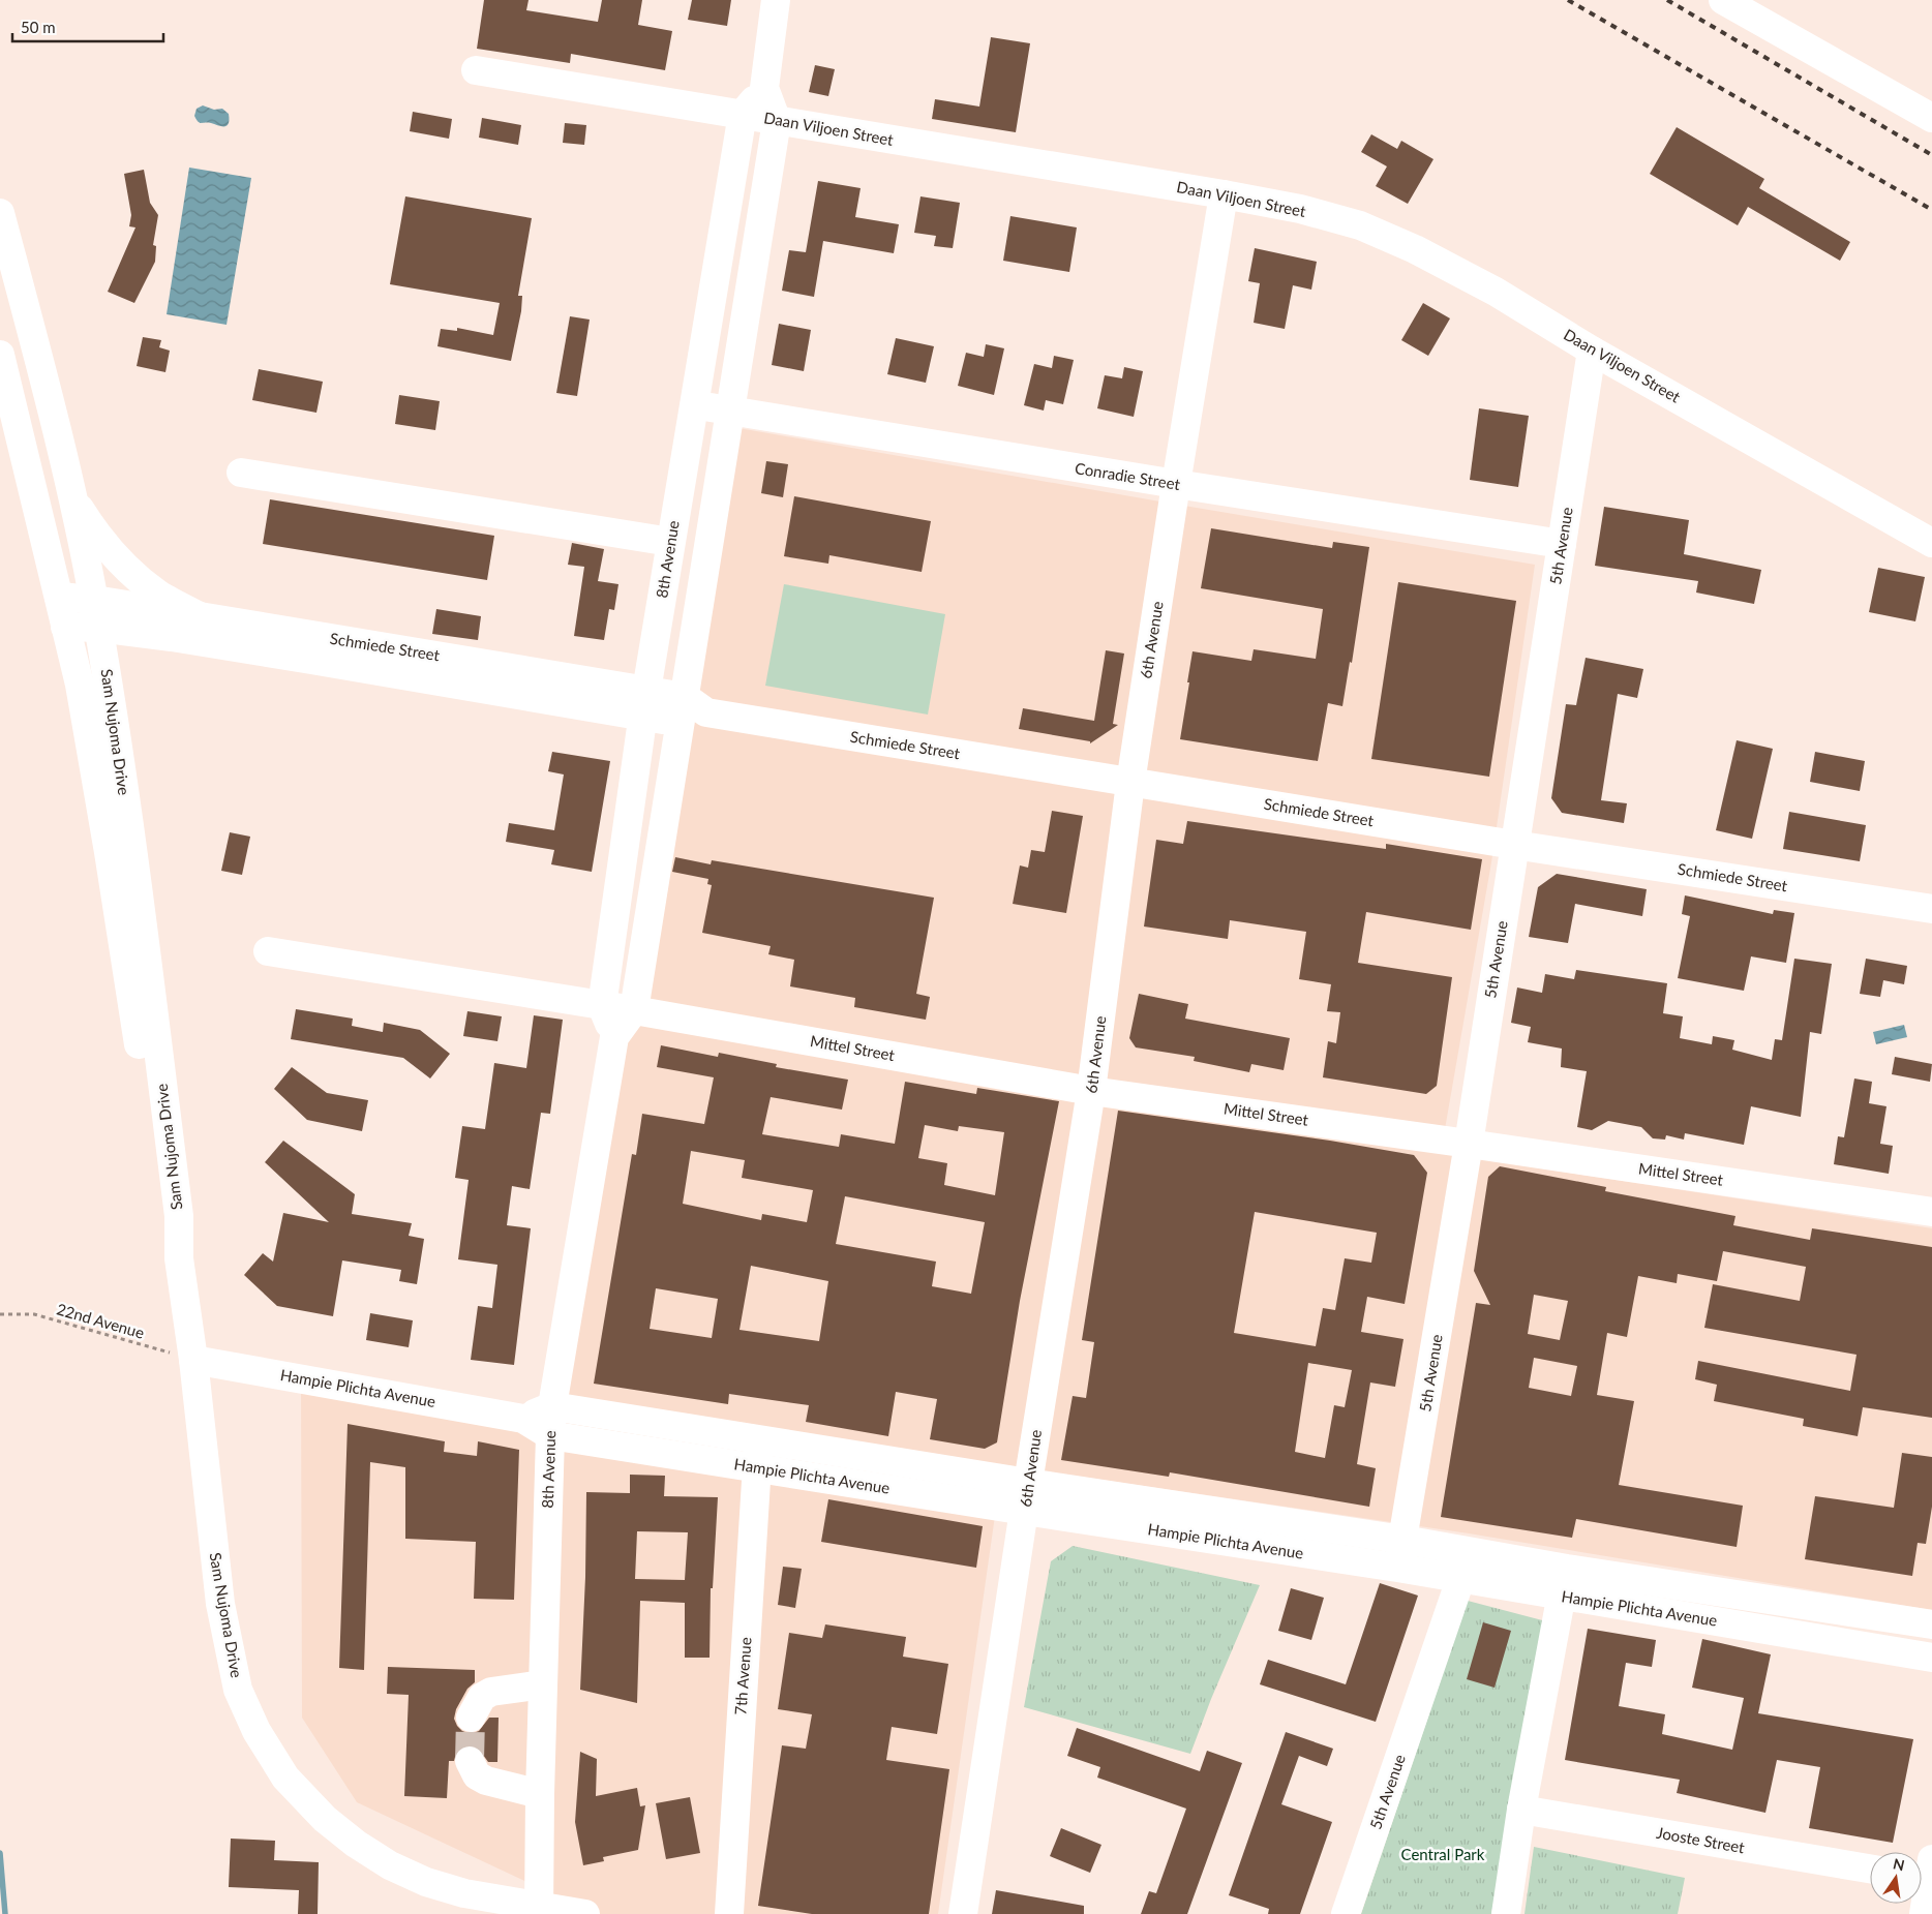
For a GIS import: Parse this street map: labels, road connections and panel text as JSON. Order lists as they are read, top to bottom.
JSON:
{
  "streets": {
    "street": [
      "Daan Viljoen Street",
      "Conradie Street",
      "5th Avenue",
      "8th Avenue",
      "6th Avenue",
      "Schmiede Street",
      "Sam Nujoma Drive",
      "Mittel Street",
      "Hampie Plichta Avenue",
      "7th Avenue",
      "Jooste Street"
    ],
    "path": ["22nd Avenue"]
  },
  "crossings": [
    ["Daan Viljoen Street", "5th Avenue"],
    ["Daan Viljoen Street", "8th Avenue"],
    ["Daan Viljoen Street", "6th Avenue"],
    ["Conradie Street", "5th Avenue"],
    ["Conradie Street", "8th Avenue"],
    ["Conradie Street", "6th Avenue"],
    ["5th Avenue", "Schmiede Street"],
    ["5th Avenue", "Mittel Street"],
    ["5th Avenue", "Hampie Plichta Avenue"],
    ["8th Avenue", "Schmiede Street"],
    ["8th Avenue", "Sam Nujoma Drive"],
    ["8th Avenue", "Mittel Street"],
    ["8th Avenue", "Hampie Plichta Avenue"],
    ["6th Avenue", "Schmiede Street"],
    ["6th Avenue", "Mittel Street"],
    ["6th Avenue", "Hampie Plichta Avenue"],
    ["Schmiede Street", "Sam Nujoma Drive"],
    ["Sam Nujoma Drive", "22nd Avenue"],
    ["Sam Nujoma Drive", "Hampie Plichta Avenue"],
    ["22nd Avenue", "Hampie Plichta Avenue"],
    ["Hampie Plichta Avenue", "7th Avenue"]
  ],
  "parks": ["Central Park"],
  "scale_bar": "50 m",
  "north": "top"
}
